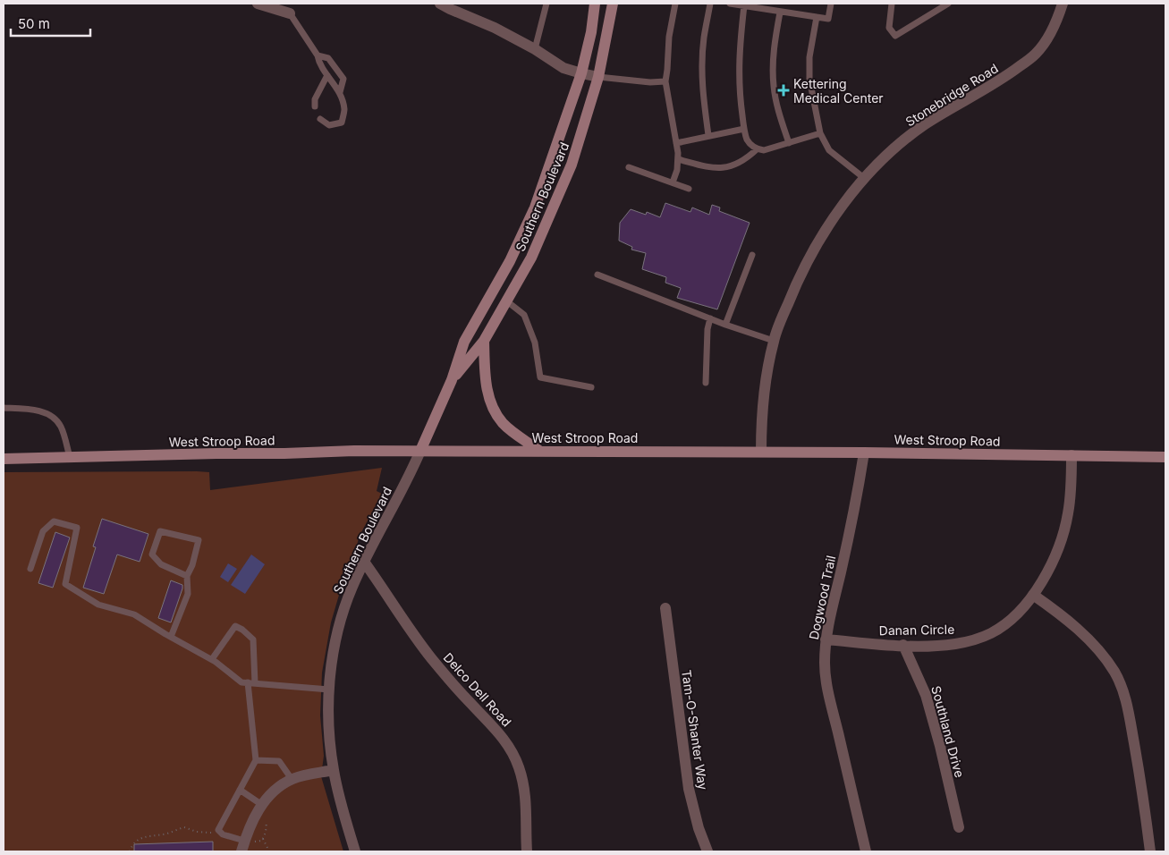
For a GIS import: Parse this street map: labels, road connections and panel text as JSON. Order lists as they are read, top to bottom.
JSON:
{
  "streets": {
    "main road": ["Southern Boulevard", "West Stroop Road"],
    "street": [
      "Stonebridge Road",
      "Dogwood Trail",
      "Danan Circle",
      "Delco Dell Road",
      "Tam-O-Shanter Way",
      "Southland Drive"
    ]
  },
  "crossings": [
    ["Stonebridge Road", "West Stroop Road"],
    ["Southern Boulevard", "West Stroop Road"],
    ["Southern Boulevard", "Delco Dell Road"],
    ["West Stroop Road", "Dogwood Trail"],
    ["West Stroop Road", "Danan Circle"],
    ["Dogwood Trail", "Danan Circle"],
    ["Danan Circle", "Southland Drive"]
  ],
  "places": {
    "health": ["Kettering Medical Center"]
  },
  "scale_bar": "50 m"
}
